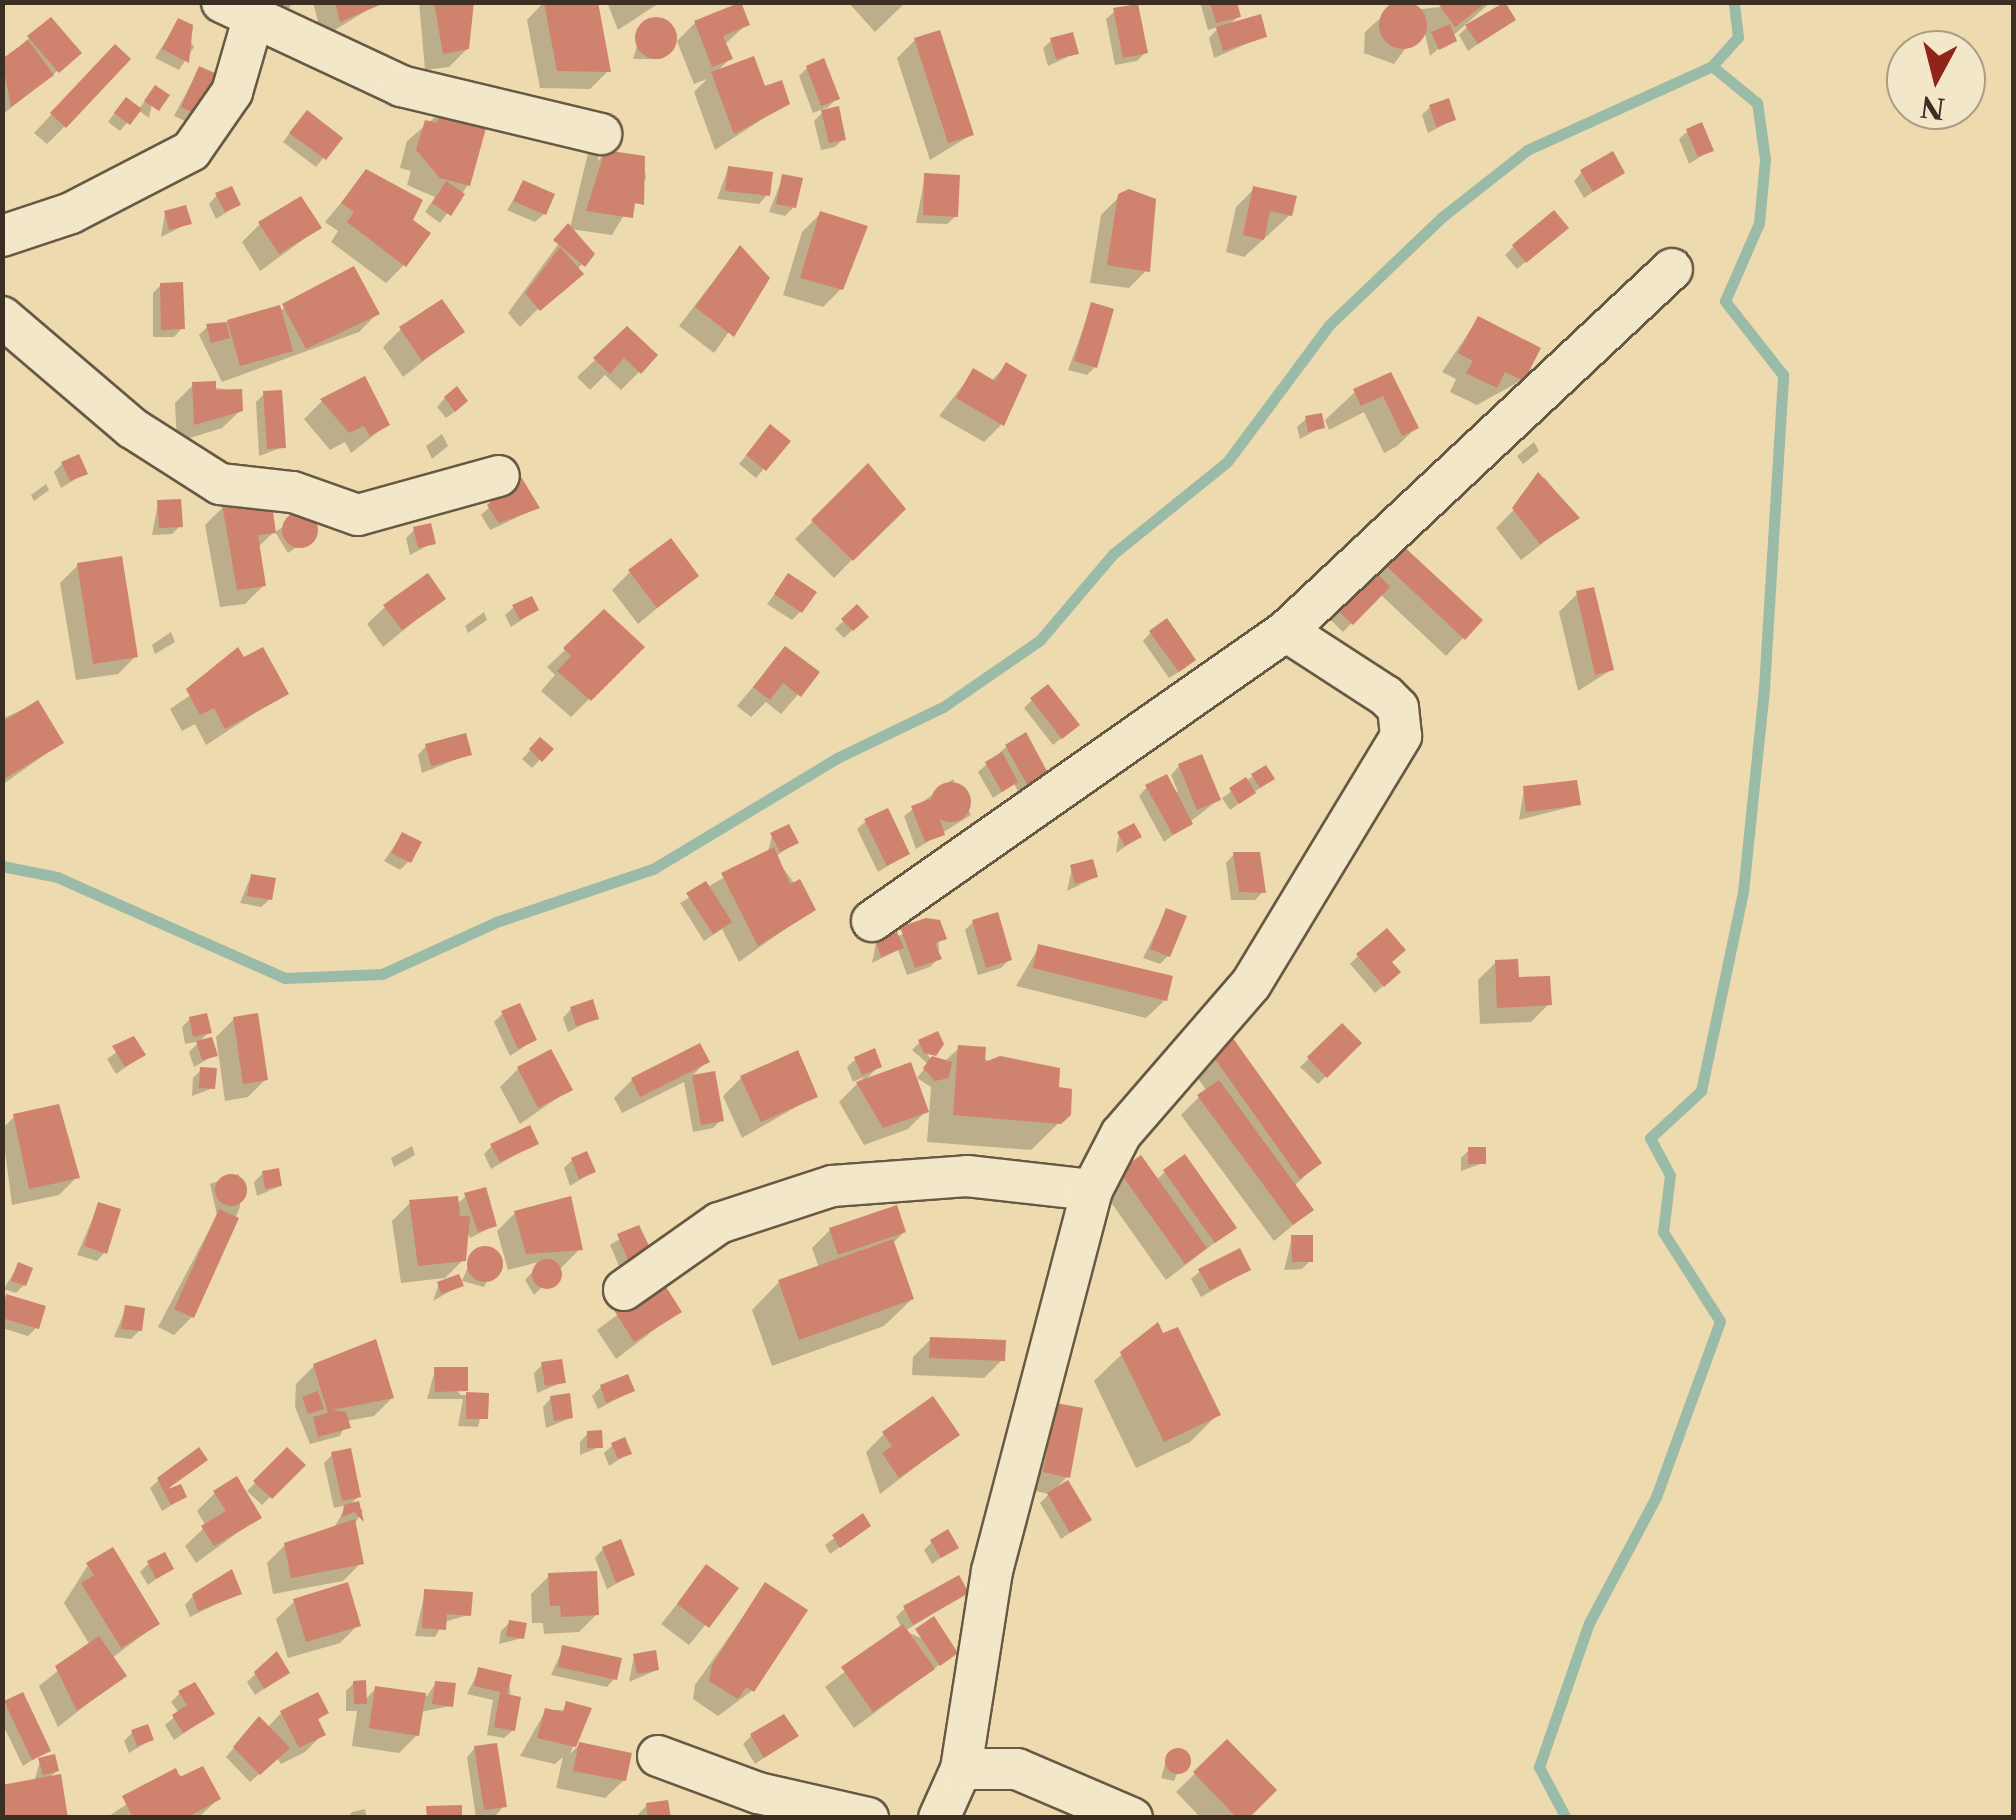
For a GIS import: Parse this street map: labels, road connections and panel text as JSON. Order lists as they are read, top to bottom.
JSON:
{
  "north": "bottom"
}
